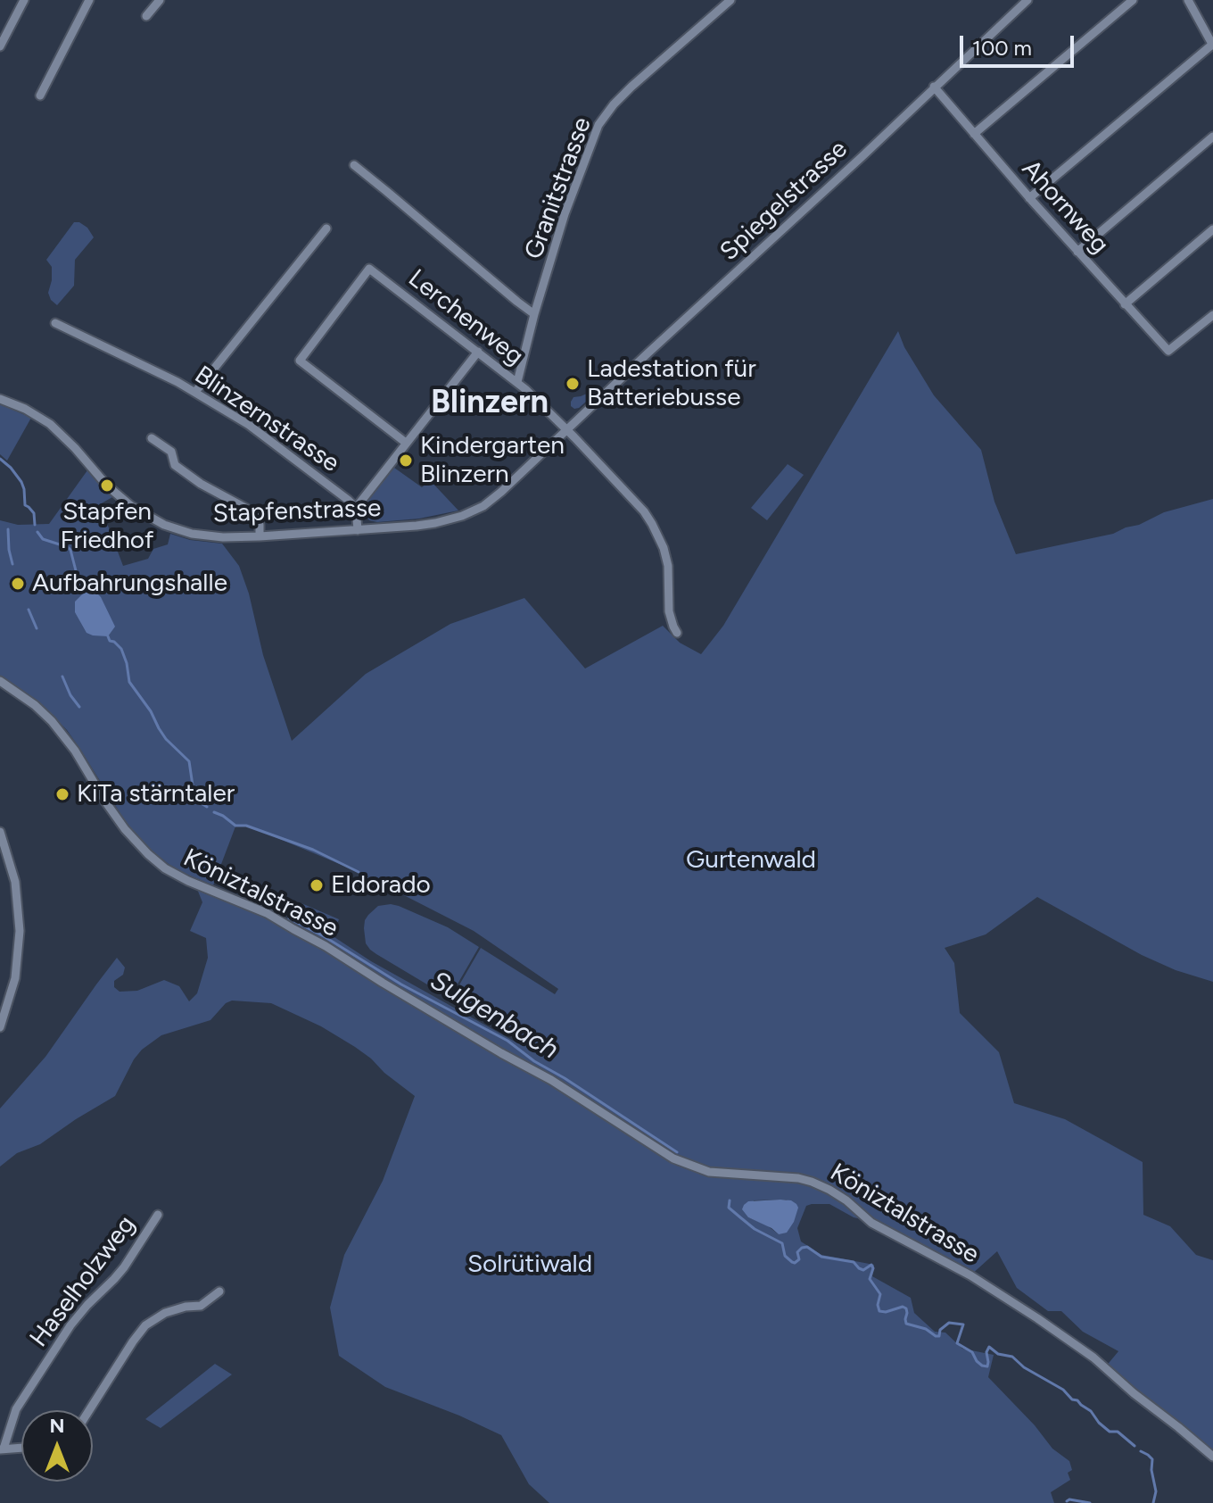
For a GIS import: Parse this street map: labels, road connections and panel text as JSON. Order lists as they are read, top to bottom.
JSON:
{
  "streets": {
    "street": [
      "Granitstrasse",
      "Spiegelstrasse",
      "Ahornweg",
      "Lerchenweg",
      "Blinzernstrasse",
      "Stapfenstrasse",
      "Köniztalstrasse",
      "Haselholzweg"
    ]
  },
  "crossings": [
    ["Granitstrasse", "Lerchenweg"],
    ["Spiegelstrasse", "Ahornweg"],
    ["Spiegelstrasse", "Lerchenweg"],
    ["Spiegelstrasse", "Stapfenstrasse"],
    ["Lerchenweg", "Stapfenstrasse"]
  ],
  "districts": ["Blinzern"],
  "water": ["Sulgenbach"],
  "parks": ["Gurtenwald", "Solrütiwald"],
  "places": [
    "Ladestation für Batteriebusse",
    "Kindergarten Blinzern",
    "Stapfen Friedhof",
    "Aufbahrungshalle",
    "KiTa stärntaler",
    "Eldorado"
  ],
  "scale_bar": "100 m",
  "north": "top"
}
